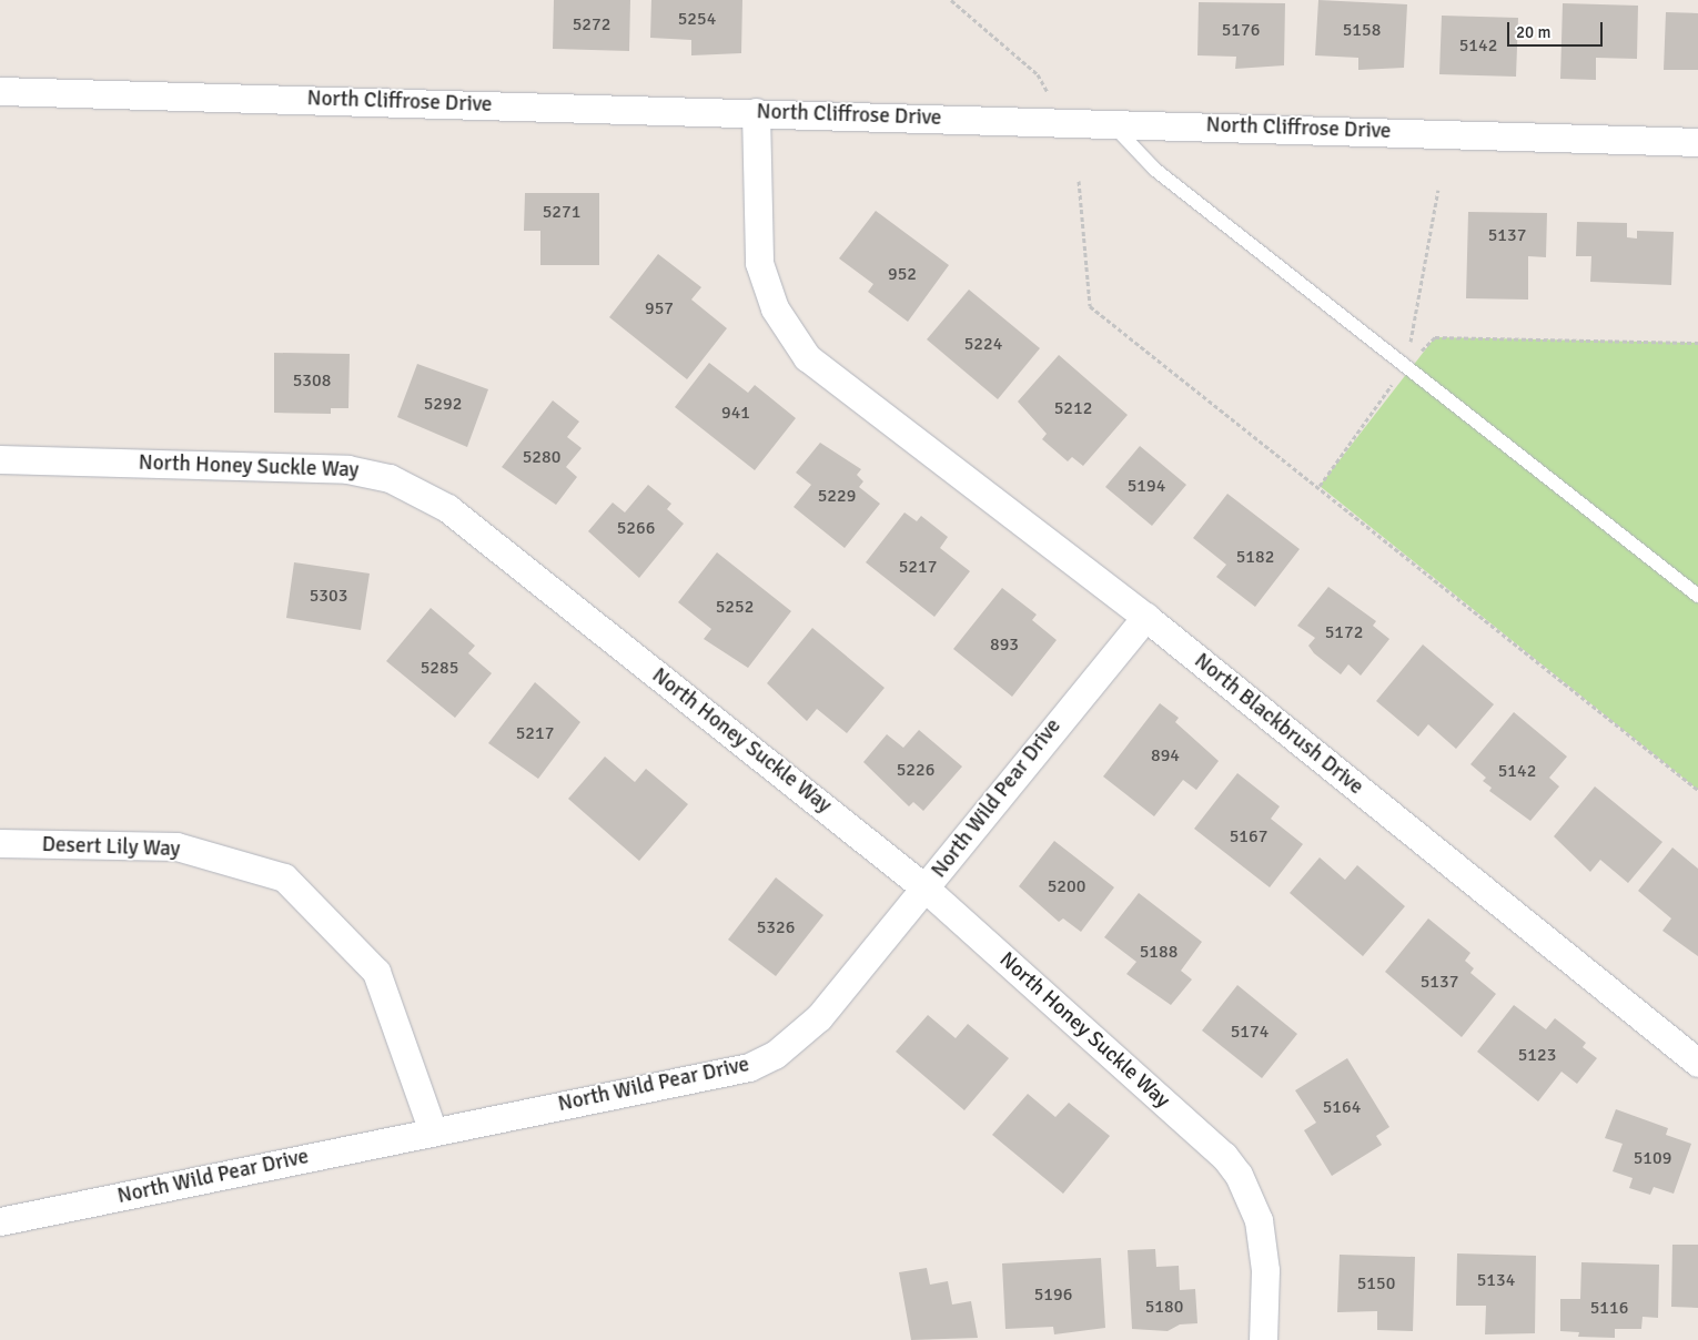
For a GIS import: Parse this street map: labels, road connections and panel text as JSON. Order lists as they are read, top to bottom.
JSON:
{
  "streets": {
    "street": [
      "North Cliffrose Drive",
      "North Honey Suckle Way",
      "North Blackbrush Drive",
      "North Wild Pear Drive",
      "Desert Lily Way"
    ]
  },
  "crossings": [
    ["North Cliffrose Drive", "North Blackbrush Drive"],
    ["North Honey Suckle Way", "North Wild Pear Drive"],
    ["North Blackbrush Drive", "North Wild Pear Drive"],
    ["North Wild Pear Drive", "Desert Lily Way"]
  ],
  "house_numbers": [
    "5254",
    "5272",
    "5176",
    "5158",
    "5142",
    "5271",
    "5137",
    "952",
    "957",
    "5224",
    "5308",
    "5292",
    "5212",
    "941",
    "5280",
    "5194",
    "5229",
    "5266",
    "5182",
    "5217",
    "5303",
    "5252",
    "5172",
    "893",
    "5285",
    "5217",
    "894",
    "5226",
    "5142",
    "5167",
    "5200",
    "5326",
    "5188",
    "5137",
    "5174",
    "5123",
    "5164",
    "5109",
    "5134",
    "5150",
    "5196",
    "5180",
    "5116"
  ],
  "scale_bar": "20 m"
}
